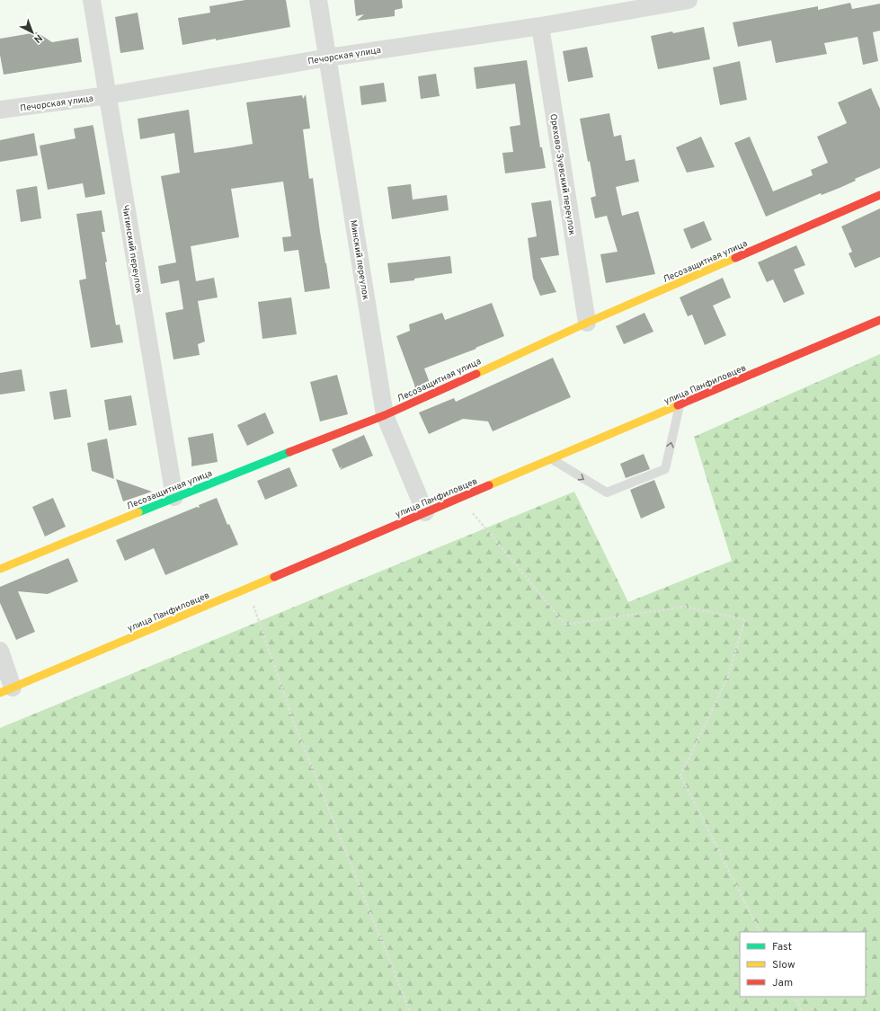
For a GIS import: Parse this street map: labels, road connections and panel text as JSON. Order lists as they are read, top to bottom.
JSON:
{
  "streets": {
    "street": [
      "Печорская улица",
      "Орехово-Зуевский переулок",
      "Читинский переулок",
      "Минский переулок",
      "Лесозащитная улица",
      "улица Панфиловцев"
    ]
  },
  "crossings": [
    ["Печорская улица", "Орехово-Зуевский переулок"],
    ["Печорская улица", "Читинский переулок"],
    ["Печорская улица", "Минский переулок"],
    ["Орехово-Зуевский переулок", "Лесозащитная улица"],
    ["Читинский переулок", "Лесозащитная улица"],
    ["Минский переулок", "Лесозащитная улица"],
    ["Минский переулок", "улица Панфиловцев"]
  ],
  "legend": ["Fast", "Slow", "Jam"],
  "north": "bottom right"
}
